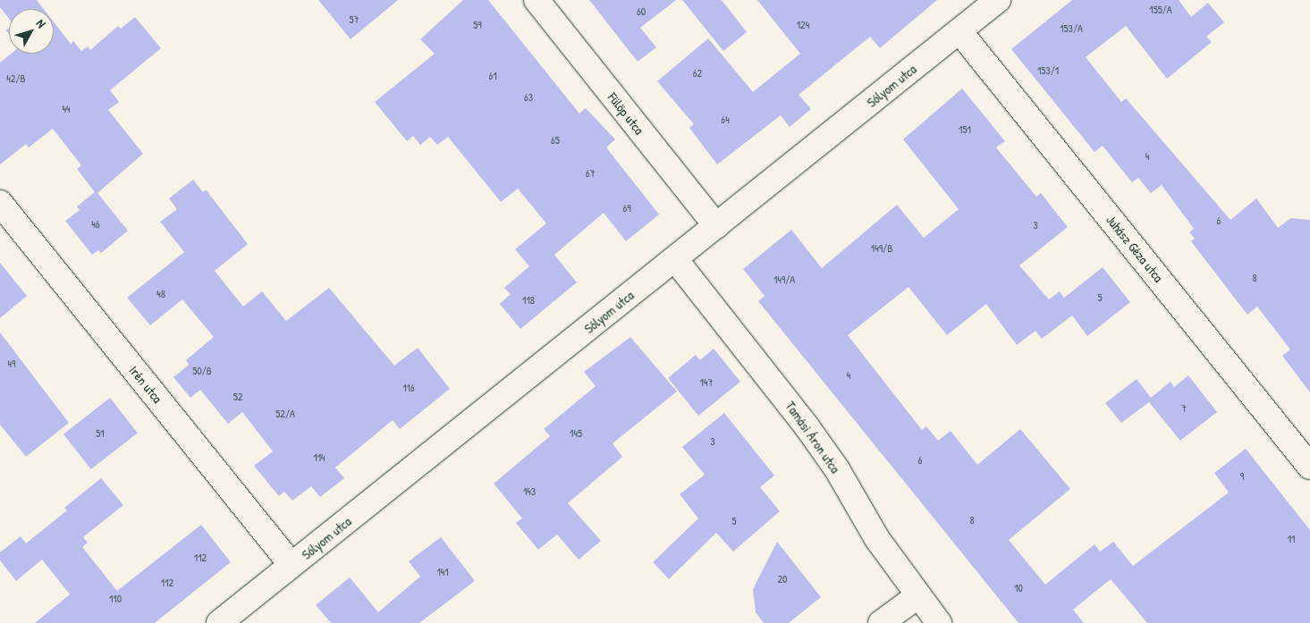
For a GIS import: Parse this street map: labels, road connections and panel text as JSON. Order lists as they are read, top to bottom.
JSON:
{
  "streets": {
    "street": [
      "Sólyom utca",
      "Fülöp utca",
      "Juhász Géza utca",
      "Irén utca",
      "Tamási Áron utca"
    ]
  },
  "crossings": [
    ["Sólyom utca", "Fülöp utca"],
    ["Sólyom utca", "Juhász Géza utca"],
    ["Sólyom utca", "Irén utca"],
    ["Sólyom utca", "Tamási Áron utca"]
  ],
  "house_numbers": [
    "155/A",
    "60",
    "57",
    "59",
    "124",
    "153/A",
    "153/1",
    "62",
    "61",
    "42/B",
    "63",
    "44",
    "64",
    "151",
    "65",
    "4",
    "67",
    "69",
    "6",
    "46",
    "3",
    "149/B",
    "8",
    "149/A",
    "48",
    "5",
    "118",
    "49",
    "50/B",
    "4",
    "147",
    "116",
    "52",
    "7",
    "52/A",
    "51",
    "145",
    "3",
    "114",
    "6",
    "9",
    "143",
    "8",
    "5",
    "11",
    "112",
    "141",
    "20",
    "112",
    "10",
    "110"
  ],
  "north": "top right"
}
